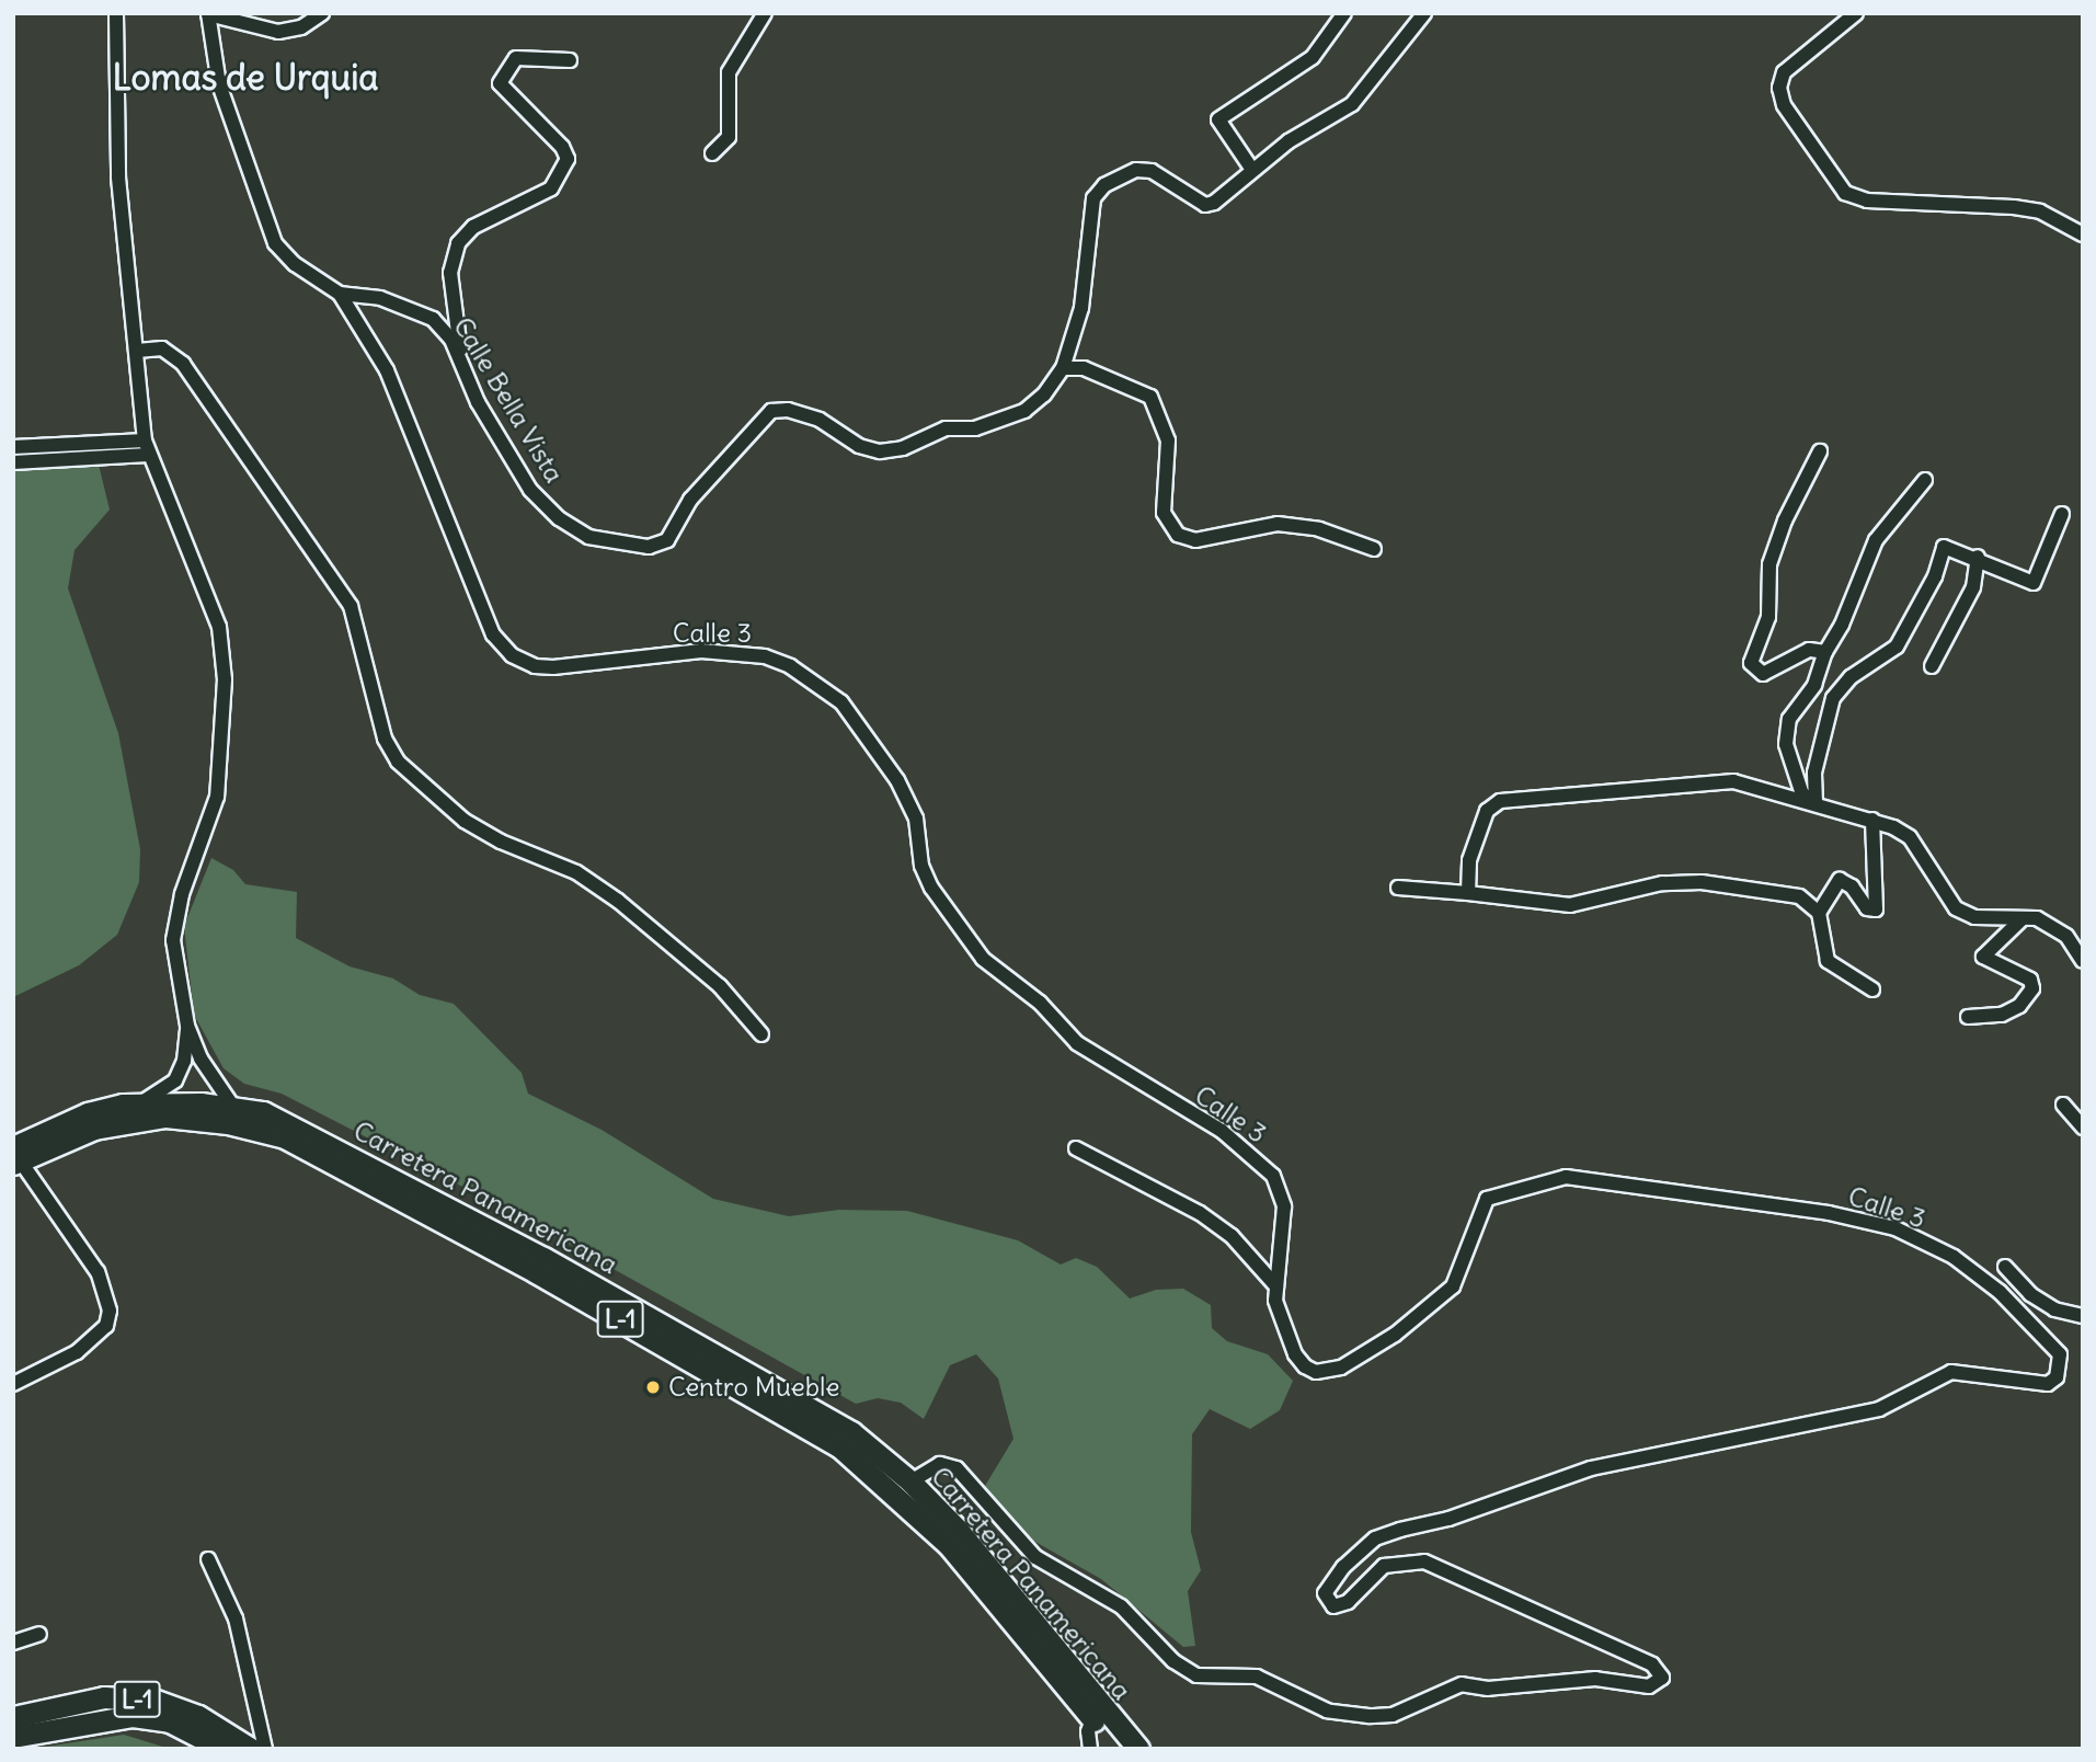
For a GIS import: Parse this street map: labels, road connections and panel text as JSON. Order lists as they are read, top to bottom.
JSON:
{
  "streets": {
    "main road": ["Carretera Panamericana", "L-1"],
    "street": ["Calle Bella Vista", "Calle 3"]
  },
  "crossings": [
    ["Calle Bella Vista", "Calle 3"],
    ["Calle 3", "Carretera Panamericana"]
  ],
  "districts": ["Lomas de Urquia"],
  "places": ["Centro Mueble"]
}
